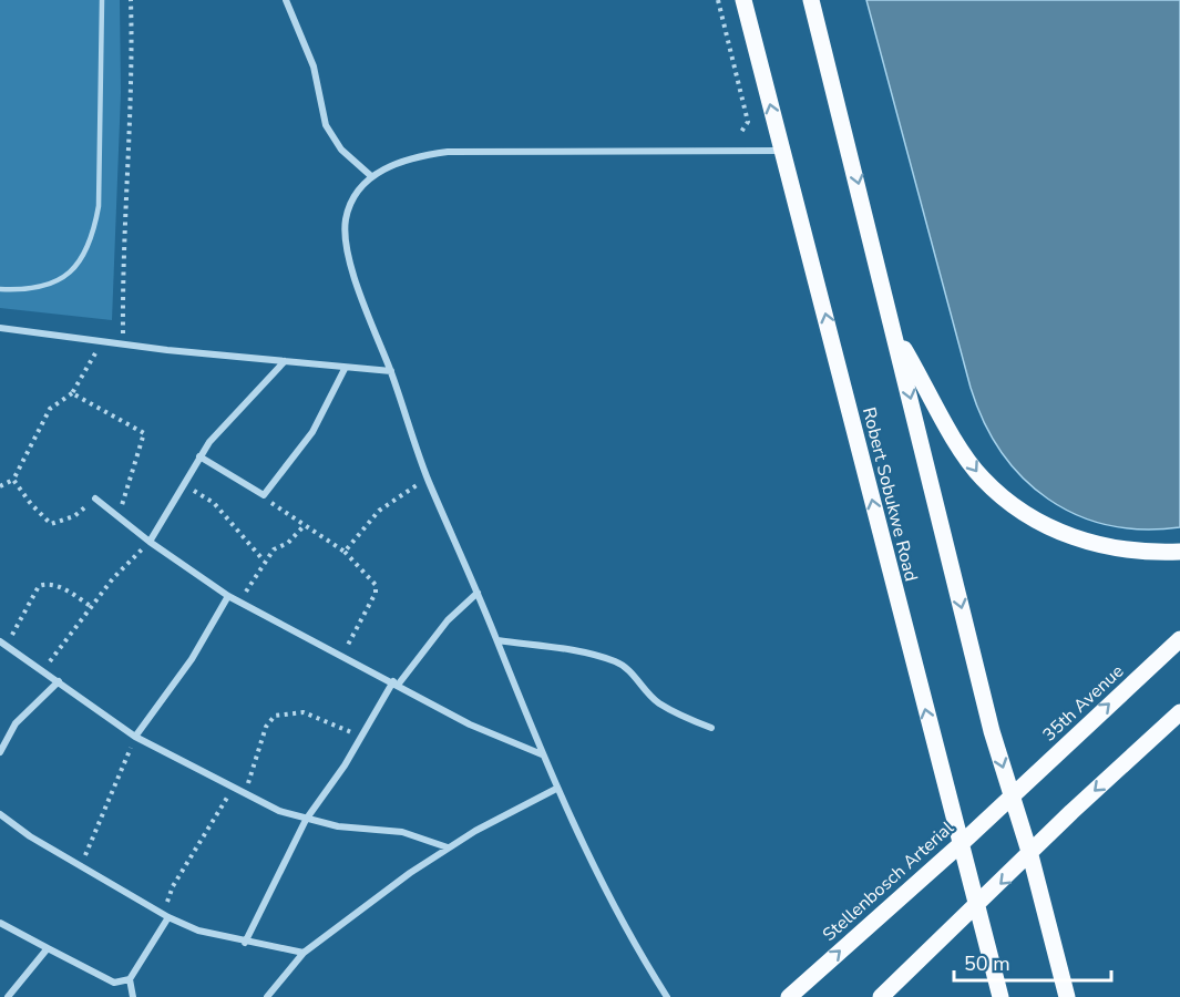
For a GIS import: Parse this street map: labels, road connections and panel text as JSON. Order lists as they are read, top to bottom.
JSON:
{
  "streets": {
    "main road": ["Robert Sobukwe Road", "35th Avenue", "Stellenbosch Arterial"]
  },
  "crossings": [
    ["Robert Sobukwe Road", "Stellenbosch Arterial"],
    ["35th Avenue", "Stellenbosch Arterial"]
  ],
  "scale_bar": "50 m"
}
